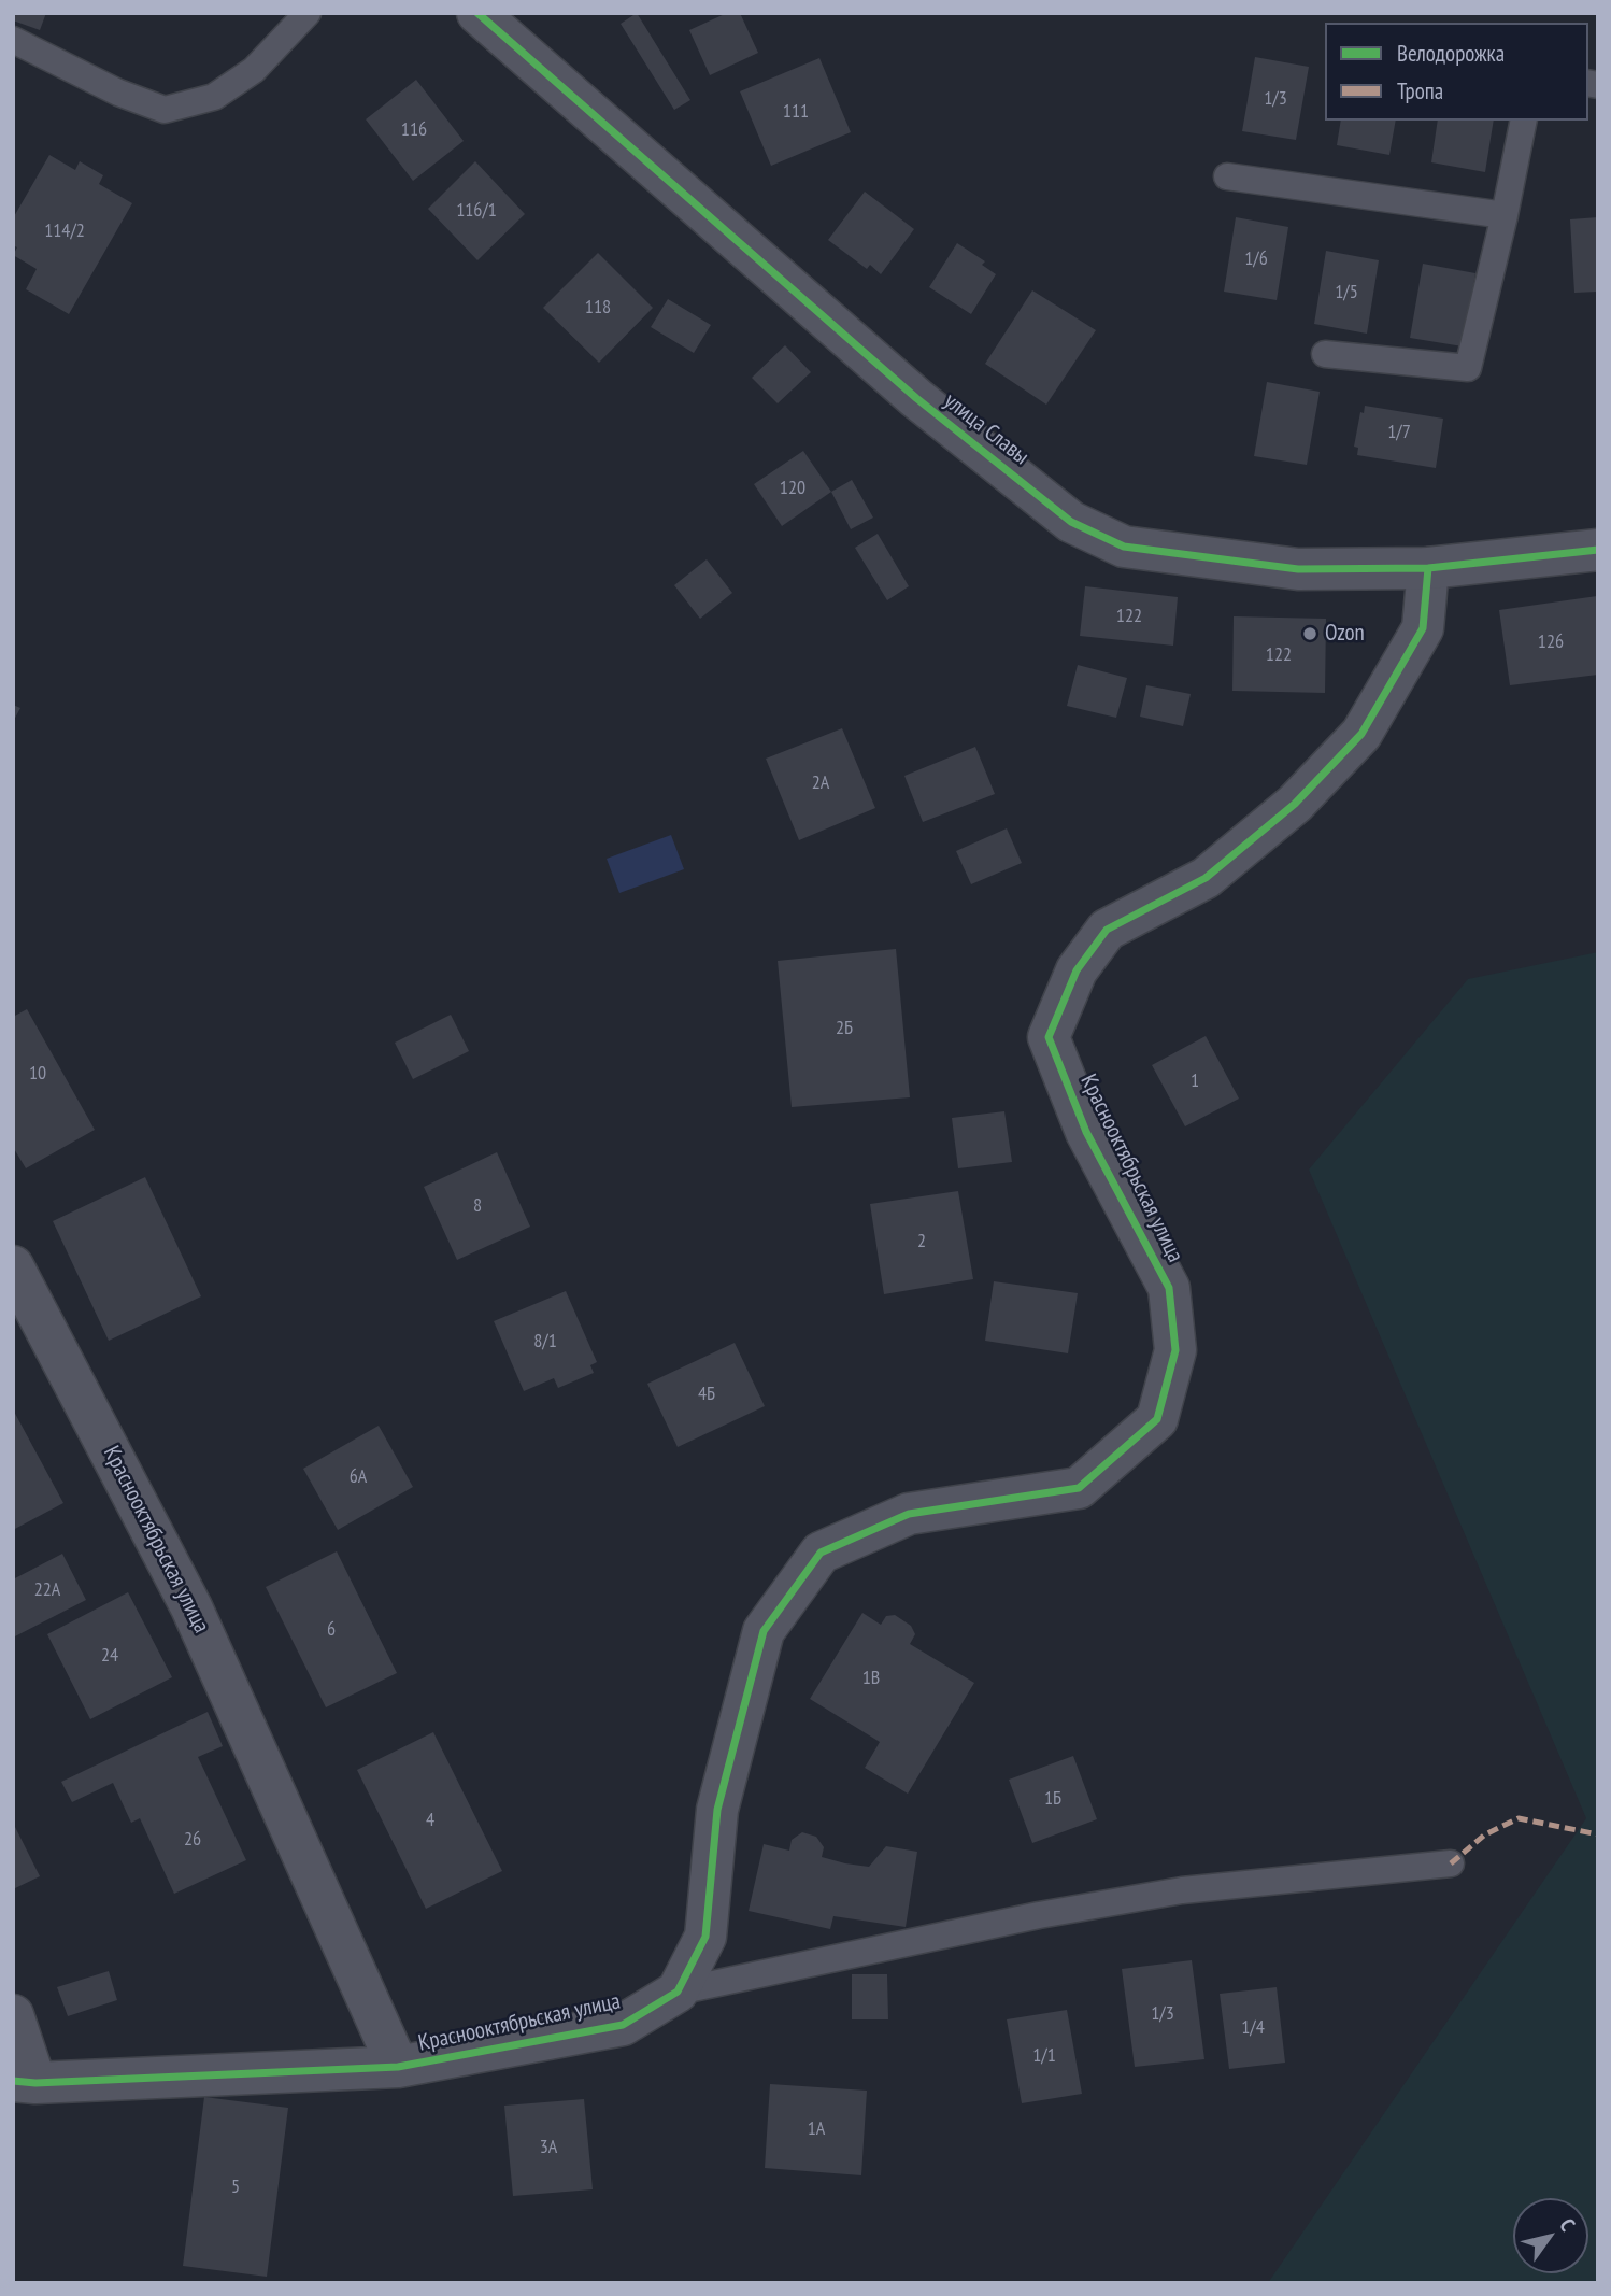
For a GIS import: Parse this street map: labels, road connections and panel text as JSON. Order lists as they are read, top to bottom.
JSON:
{
  "streets": {
    "street": ["улица Славы", "Краснооктябрьская улица"]
  },
  "crossings": [
    ["улица Славы", "Краснооктябрьская улица"]
  ],
  "places": ["Ozon"],
  "house_numbers": [
    "1/3",
    "111",
    "116",
    "116/1",
    "114/2",
    "1/6",
    "1/5",
    "118",
    "1/7",
    "120",
    "122",
    "126",
    "122",
    "2А",
    "2Б",
    "10",
    "1",
    "8",
    "2",
    "8/1",
    "4Б",
    "6А",
    "22А",
    "6",
    "24",
    "1В",
    "1Б",
    "4",
    "26",
    "1/3",
    "1/4",
    "1/1",
    "1А",
    "3А",
    "5"
  ],
  "legend": ["Велодорожка", "Тропа"],
  "north": "top right"
}
